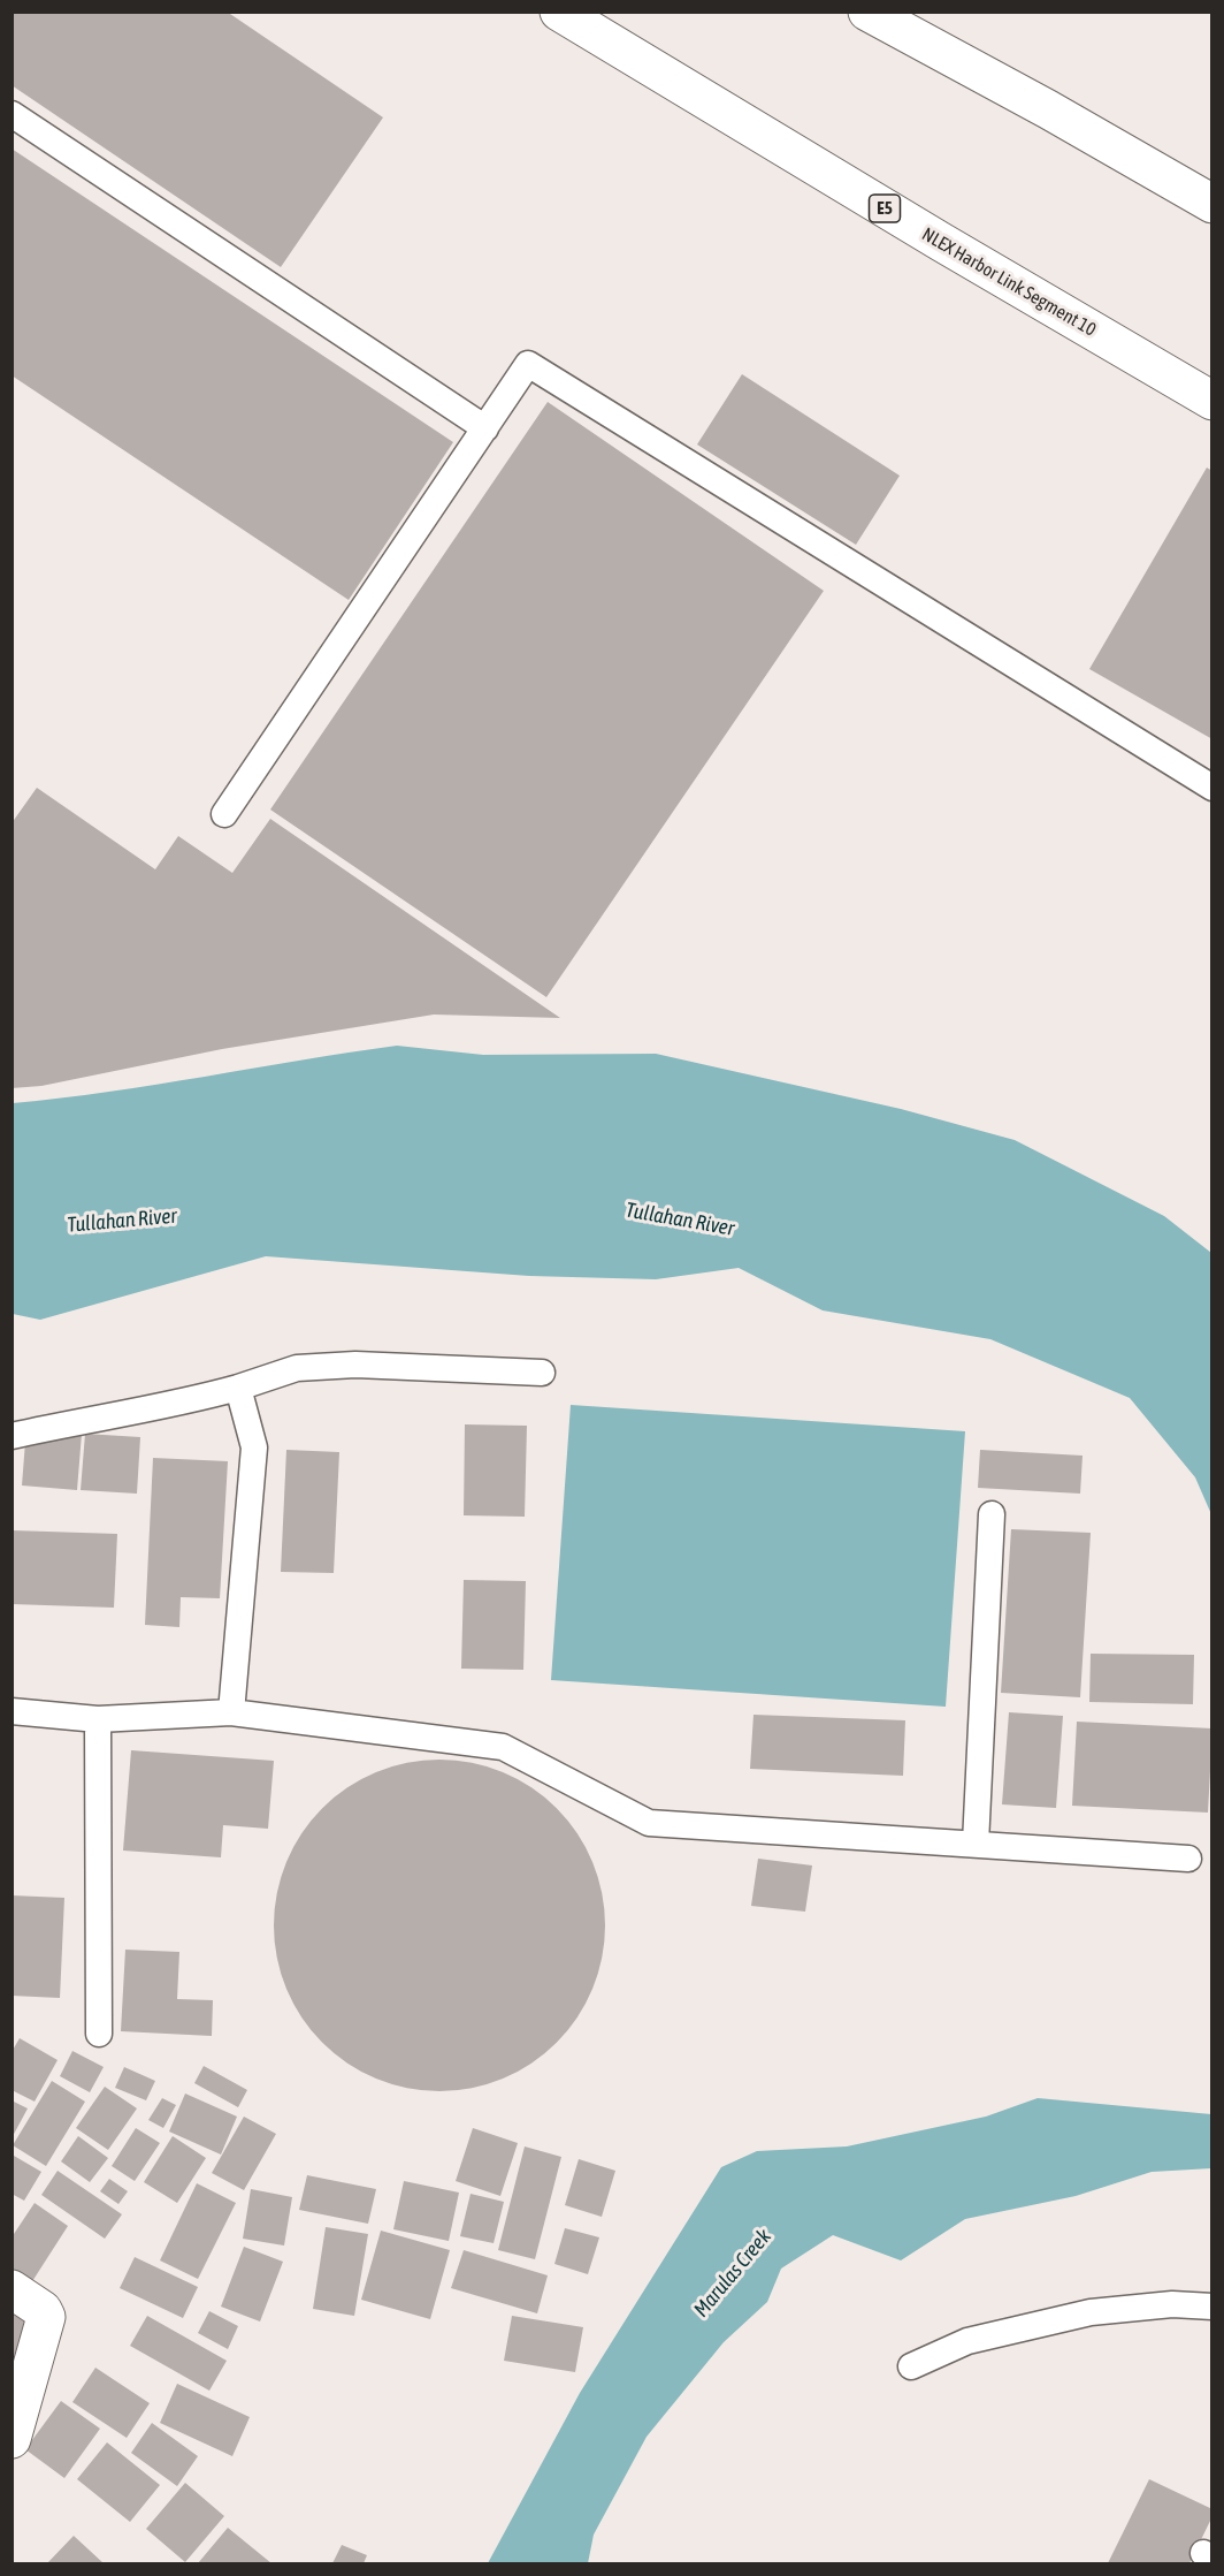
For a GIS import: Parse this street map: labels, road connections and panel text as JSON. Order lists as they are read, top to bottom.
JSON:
{
  "streets": {
    "main road": ["E5", "NLEX Harbor Link Segment 10"]
  },
  "water": ["Tullahan River", "Marulas Creek"]
}
